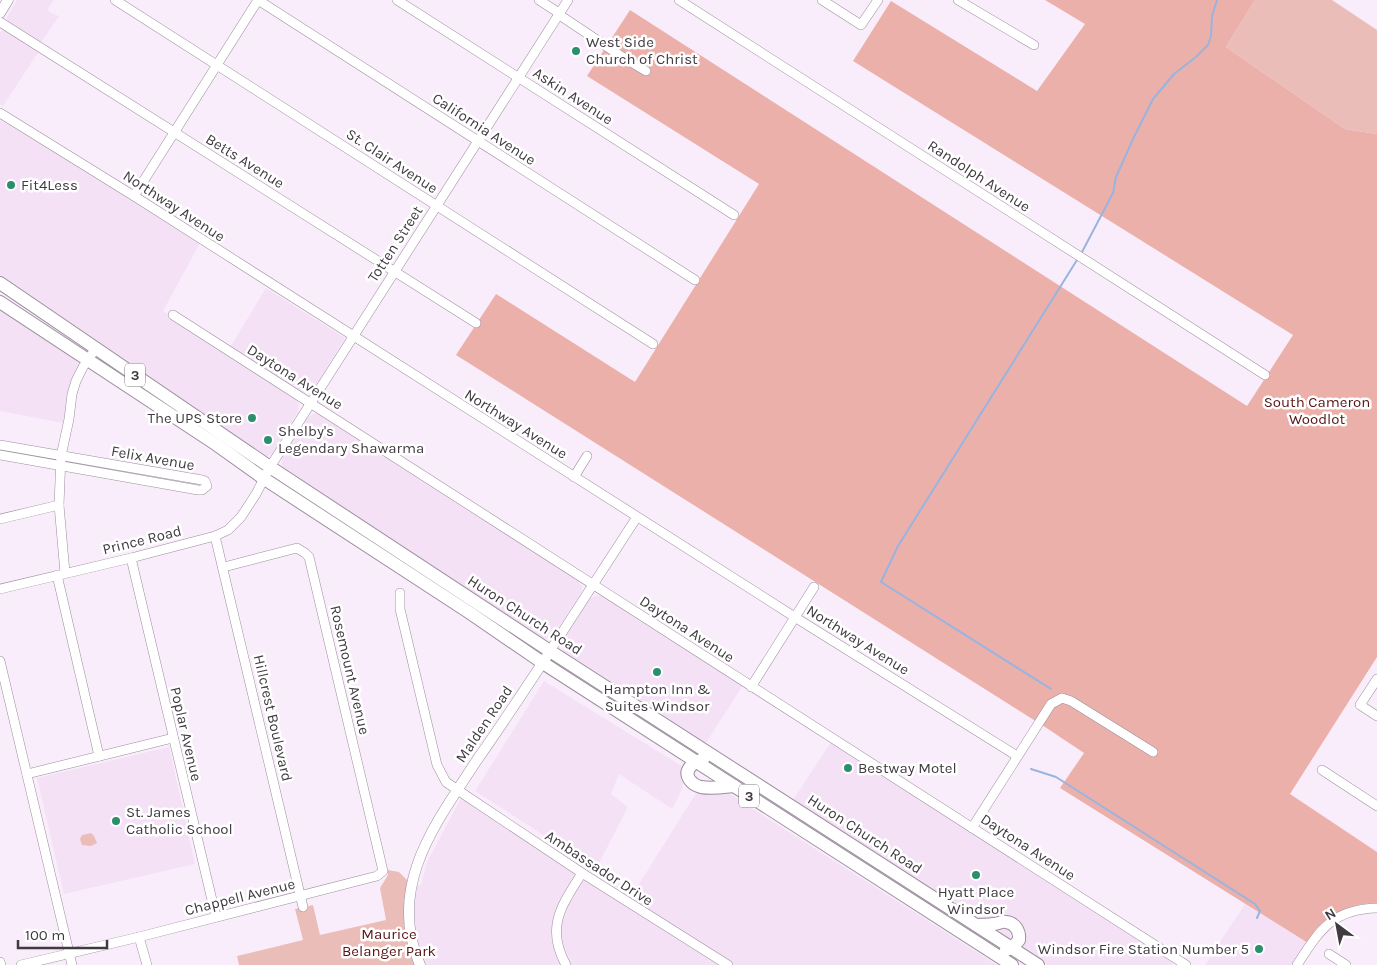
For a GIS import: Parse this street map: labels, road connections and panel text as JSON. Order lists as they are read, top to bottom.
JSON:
{
  "streets": {
    "highway": ["3", "Huron Church Road"],
    "main road": ["Malden Road"],
    "street": [
      "Askin Avenue",
      "California Avenue",
      "Betts Avenue",
      "St. Clair Avenue",
      "Randolph Avenue",
      "Northway Avenue",
      "Totten Street",
      "Daytona Avenue",
      "Felix Avenue",
      "Prince Road",
      "Rosemount Avenue",
      "Hillcrest Boulevard",
      "Poplar Avenue",
      "Ambassador Drive",
      "Chappell Avenue"
    ]
  },
  "crossings": [
    ["Askin Avenue", "Totten Street"],
    ["California Avenue", "Totten Street"],
    ["Betts Avenue", "Totten Street"],
    ["St. Clair Avenue", "Totten Street"],
    ["Northway Avenue", "Totten Street"],
    ["Northway Avenue", "Malden Road"],
    ["Totten Street", "Daytona Avenue"],
    ["Totten Street", "Prince Road"],
    ["Totten Street", "Huron Church Road"],
    ["Daytona Avenue", "Malden Road"],
    ["Prince Road", "Huron Church Road"],
    ["Prince Road", "Hillcrest Boulevard"],
    ["Prince Road", "Poplar Avenue"],
    ["Huron Church Road", "Malden Road"],
    ["Rosemount Avenue", "Hillcrest Boulevard"],
    ["Rosemount Avenue", "Chappell Avenue"],
    ["Hillcrest Boulevard", "Chappell Avenue"],
    ["Malden Road", "Ambassador Drive"],
    ["Poplar Avenue", "Chappell Avenue"]
  ],
  "parks": ["South Cameron Woodlot", "Maurice Belanger Park"],
  "places": [
    "West Side Church of Christ",
    "Fit4Less",
    "The UPS Store",
    "Shelby's Legendary Shawarma",
    "Hampton Inn & Suites Windsor",
    "Bestway Motel",
    "St. James Catholic School",
    "Hyatt Place Windsor",
    "Windsor Fire Station Number 5"
  ],
  "scale_bar": "100 m",
  "north": "top left"
}
